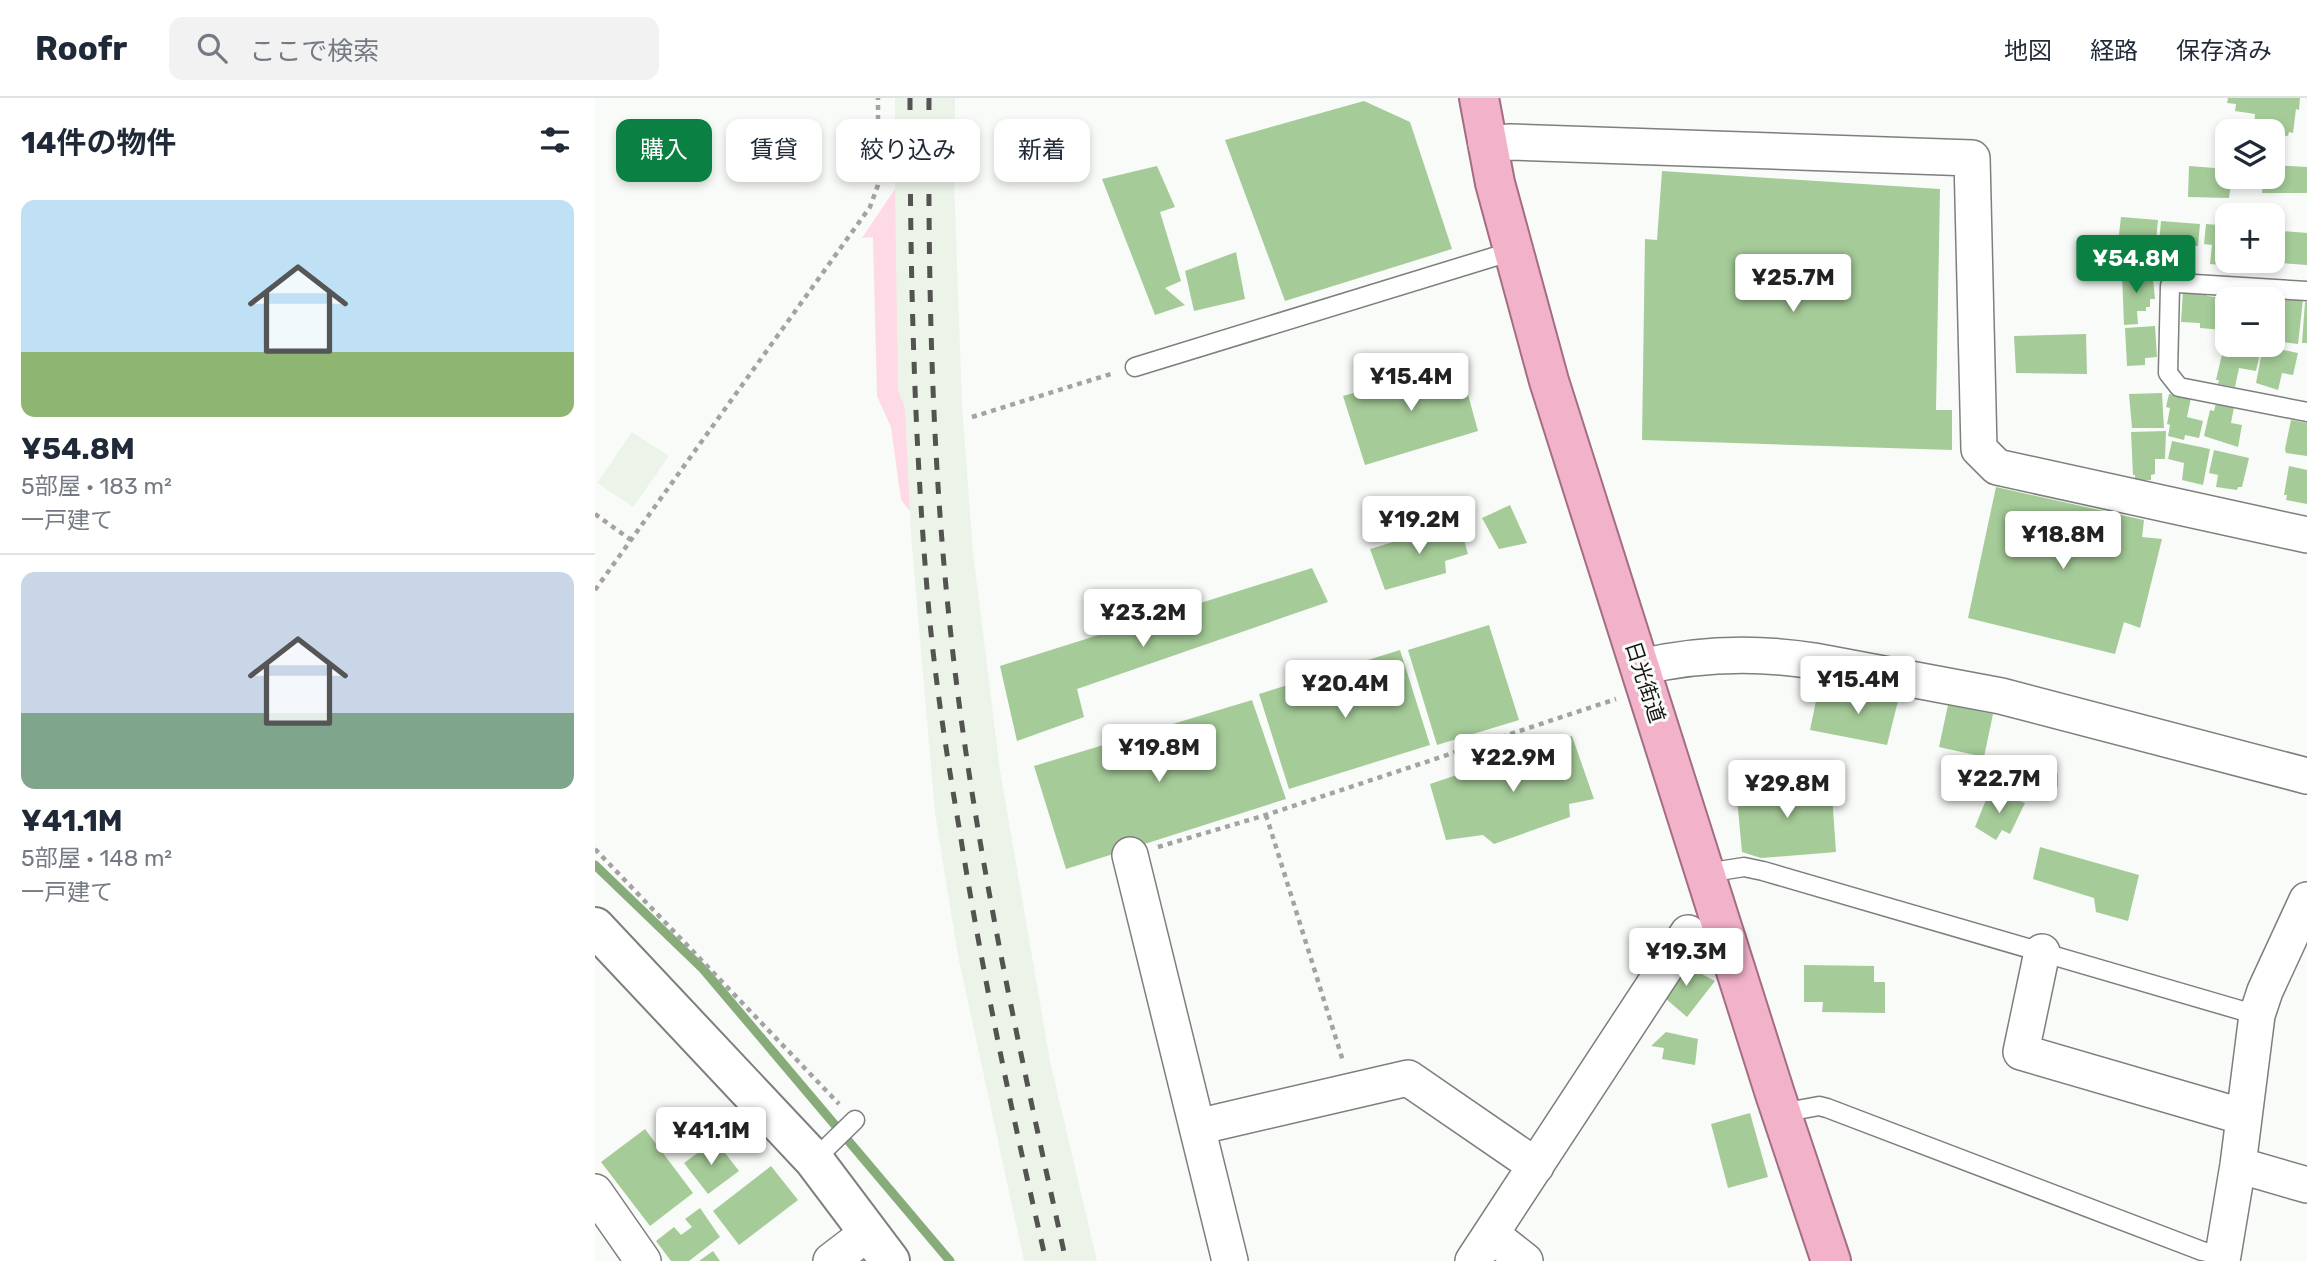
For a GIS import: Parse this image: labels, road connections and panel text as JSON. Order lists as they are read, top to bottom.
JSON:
{
  "streets": {
    "highway": ["日光街道"]
  },
  "page": {
    "header": "Roofr",
    "search": "ここで検索",
    "nav": ["地図", "経路", "保存済み"],
    "heading": "14件の物件",
    "map_buttons": ["+", "−"],
    "chip": [
      "購入",
      "賃貸",
      "絞り込み",
      "新着"
    ],
    "list": [
      {
        "name": "¥54.8M",
        "note": "5部屋 · 183 m² · 一戸建て"
      },
      {
        "name": "¥41.1M",
        "note": "5部屋 · 148 m² · 一戸建て"
      }
    ],
    "price": [
      "¥54.8M",
      "¥25.7M",
      "¥15.4M",
      "¥19.2M",
      "¥18.8M",
      "¥23.2M",
      "¥15.4M",
      "¥20.4M",
      "¥19.8M",
      "¥22.9M",
      "¥22.7M",
      "¥29.8M",
      "¥19.3M",
      "¥41.1M"
    ]
  }
}
